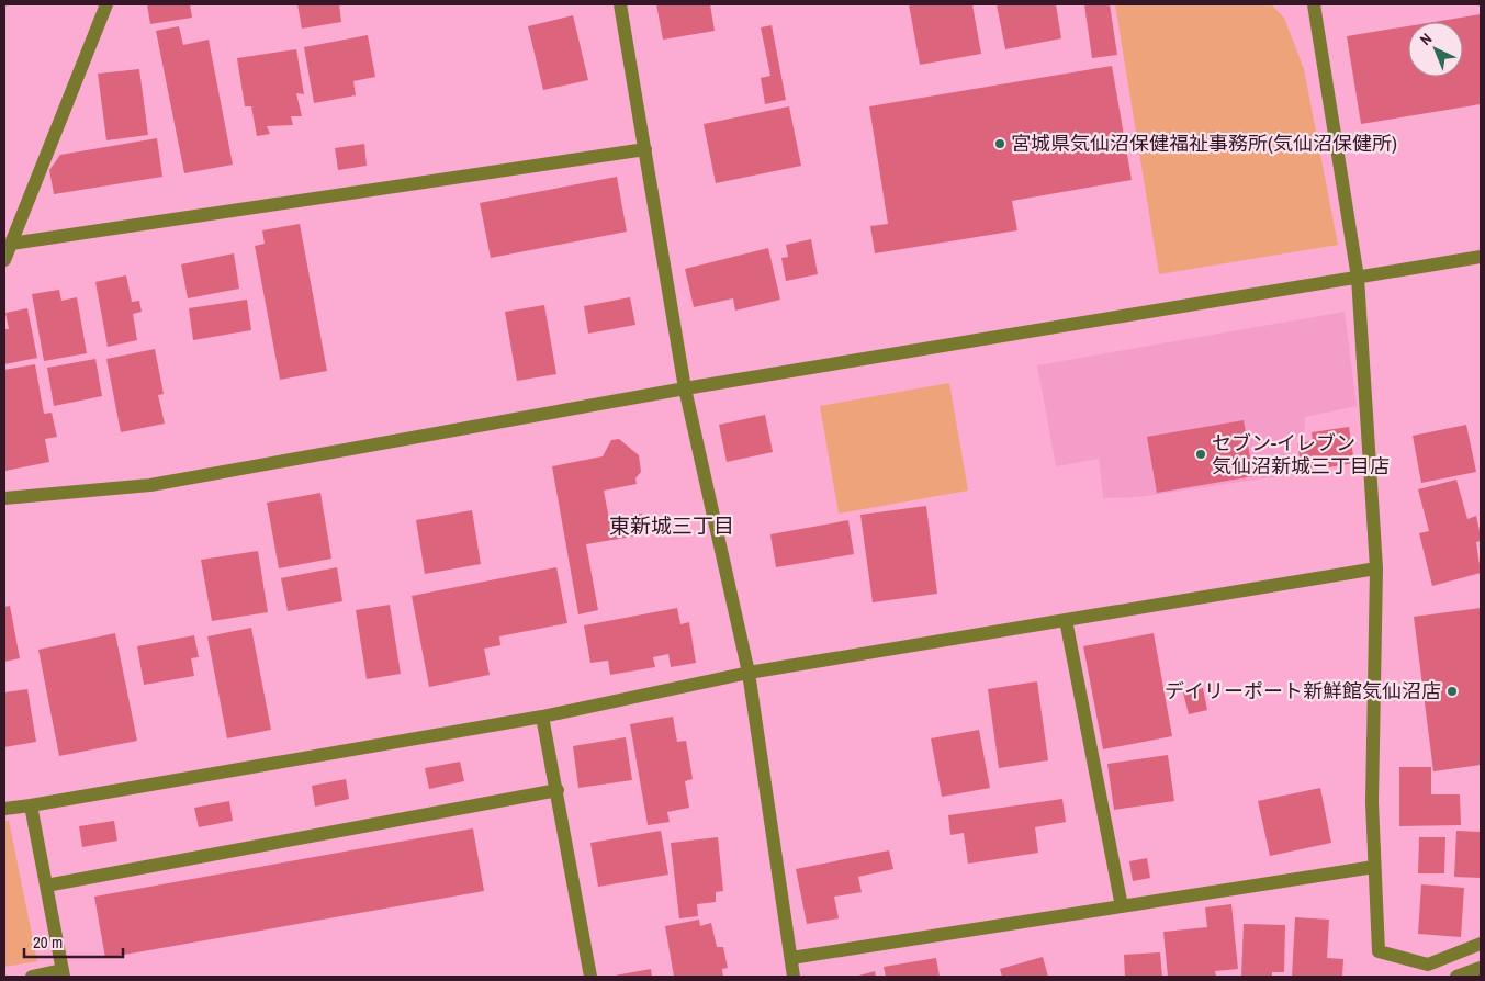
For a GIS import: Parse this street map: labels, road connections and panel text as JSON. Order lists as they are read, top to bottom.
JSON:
{
  "districts": ["東新城三丁目"],
  "places": ["宮城県気仙沼保健福祉事務所(気仙沼保健所)", "セブン-イレブン 気仙沼新城三丁目店", "デイリーポート新鮮館気仙沼店"],
  "scale_bar": "20 m",
  "north": "top left"
}
